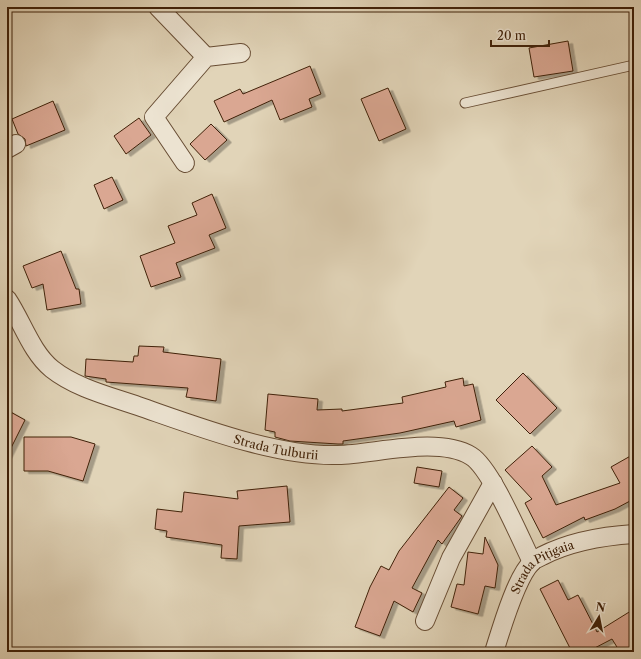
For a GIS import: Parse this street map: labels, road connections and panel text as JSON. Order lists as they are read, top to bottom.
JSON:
{
  "streets": {
    "street": ["Strada Tulburii", "Strada Pițigaia"]
  },
  "crossings": [
    ["Strada Tulburii", "Strada Pițigaia"]
  ],
  "scale_bar": "20 m",
  "north": "top"
}
